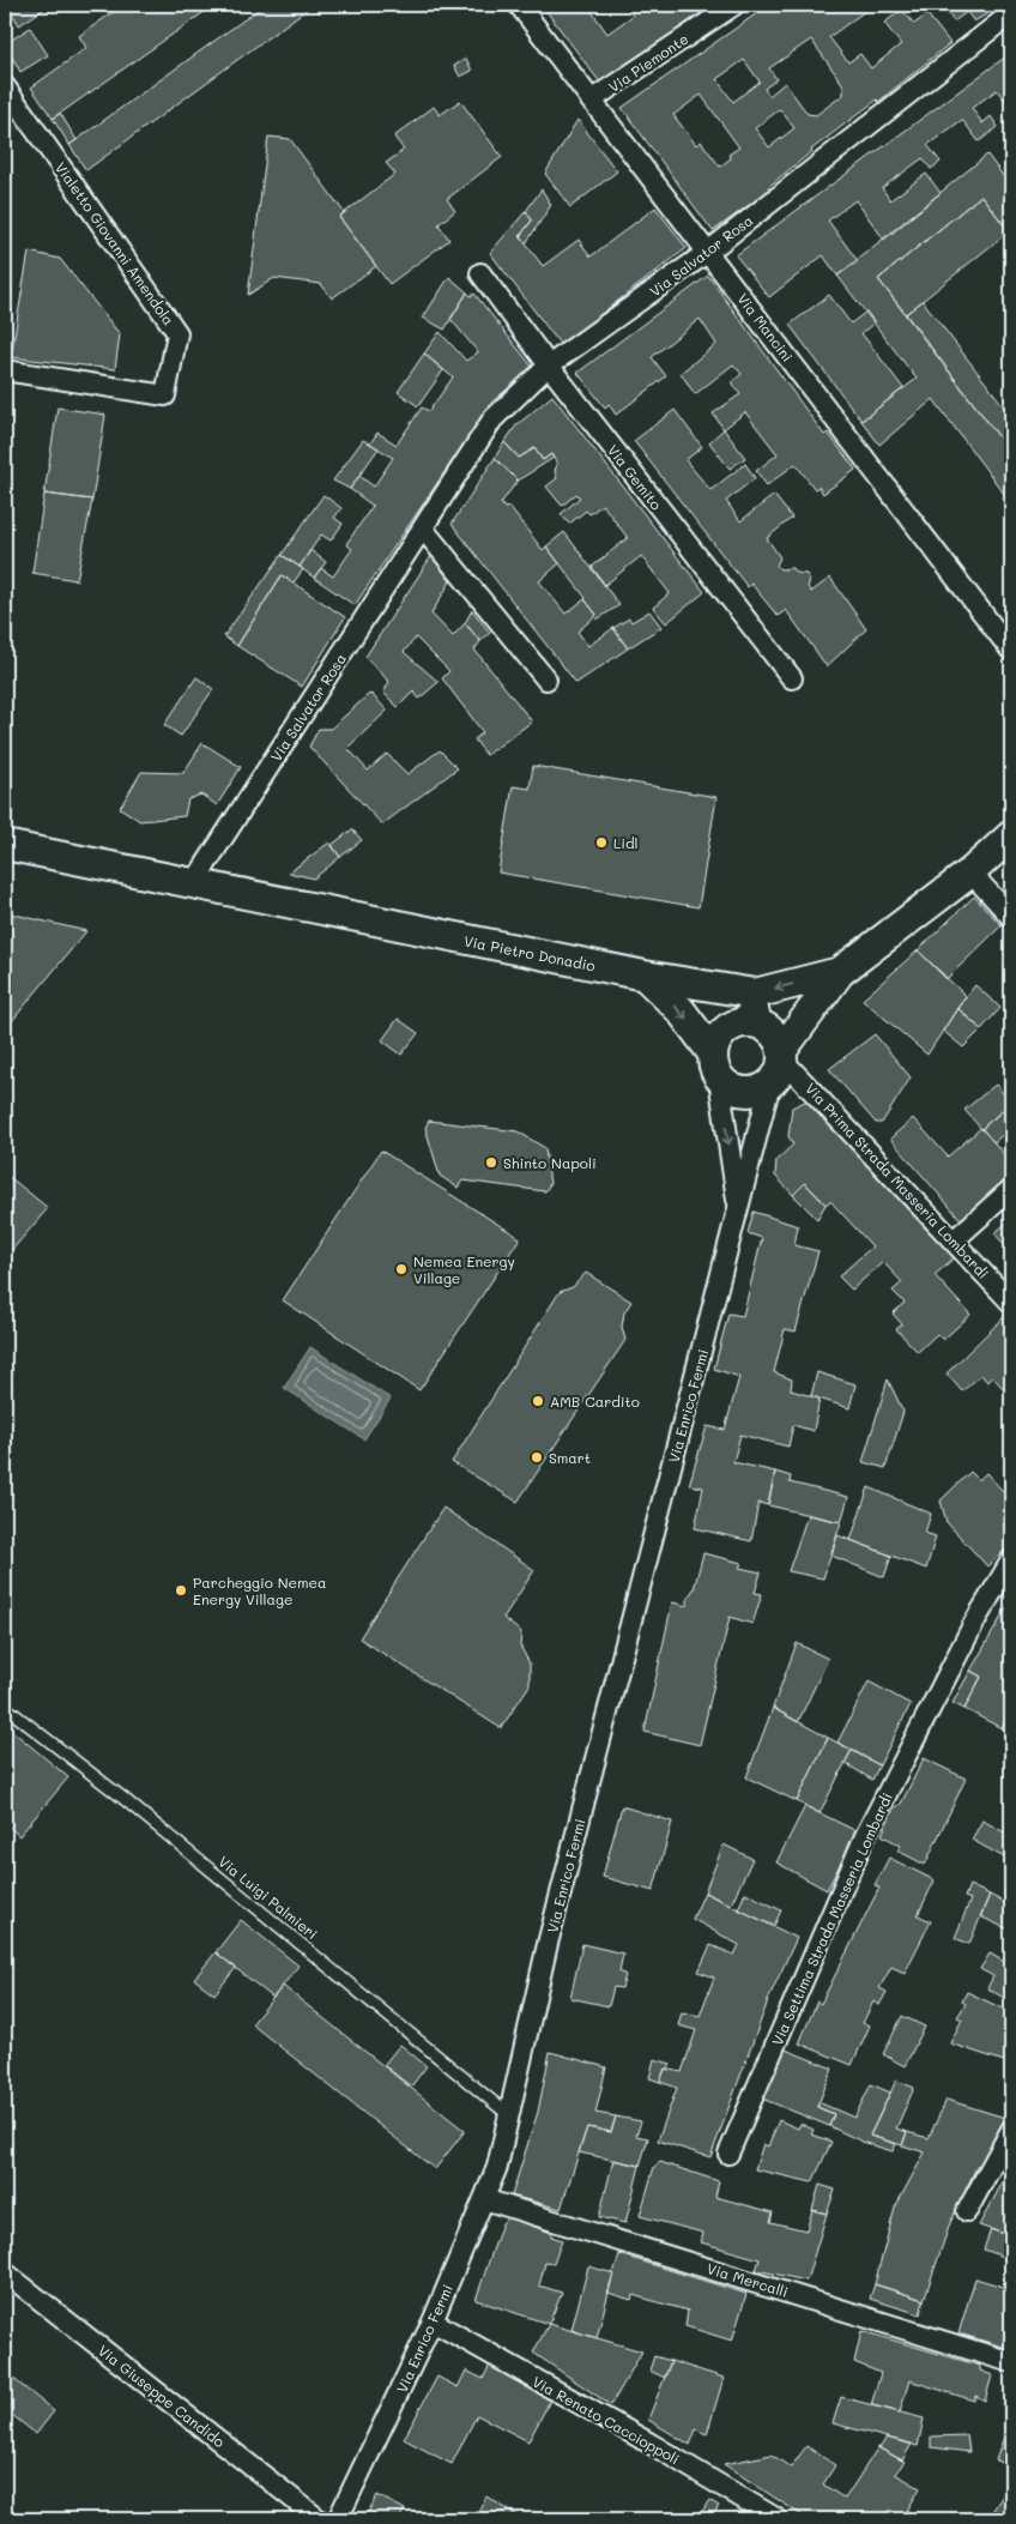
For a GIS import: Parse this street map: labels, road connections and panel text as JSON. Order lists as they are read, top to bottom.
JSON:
{
  "streets": {
    "main road": ["Via Pietro Donadio"],
    "street": [
      "Via Piemonte",
      "Vialetto Giovanni Amendola",
      "Via Salvator Rosa",
      "Via Mancini",
      "Via Gemito",
      "Via Prima Strada Masseria Lombardi",
      "Via Enrico Fermi",
      "Via Settima Strada Masseria Lombardi",
      "Via Mercalli",
      "Via Giuseppe Candido",
      "Via Renato Caccioppoli"
    ],
    "lane": ["Via Luigi Palmieri"]
  },
  "crossings": [
    ["Via Piemonte", "Via Mancini"],
    ["Via Salvator Rosa", "Via Mancini"],
    ["Via Salvator Rosa", "Via Gemito"],
    ["Via Salvator Rosa", "Via Pietro Donadio"],
    ["Via Prima Strada Masseria Lombardi", "Via Enrico Fermi"],
    ["Via Enrico Fermi", "Via Luigi Palmieri"],
    ["Via Enrico Fermi", "Via Mercalli"],
    ["Via Enrico Fermi", "Via Renato Caccioppoli"]
  ],
  "places": [
    "Lidl",
    "Shinto Napoli",
    "Nemea Energy Village",
    "AMB Cardito",
    "Smart",
    "Parcheggio Nemea Energy Village"
  ]
}
